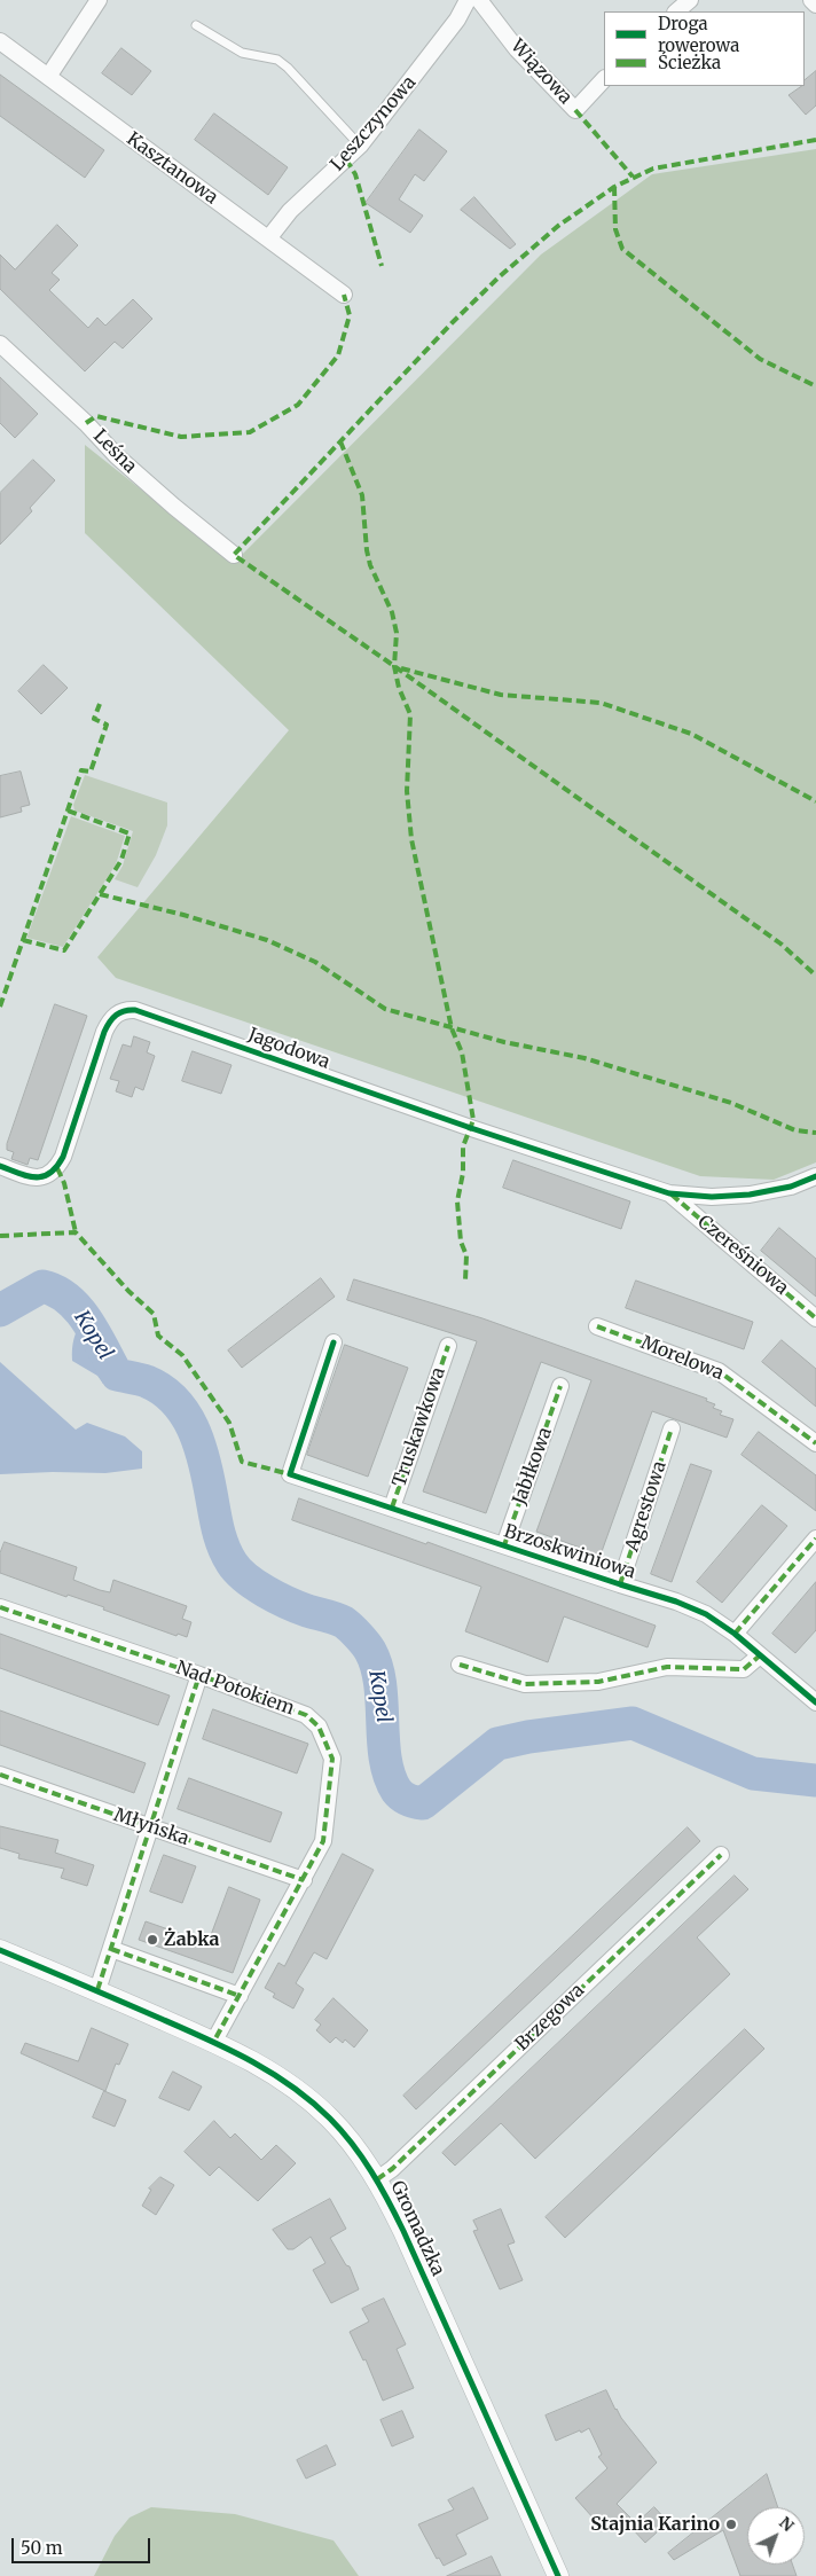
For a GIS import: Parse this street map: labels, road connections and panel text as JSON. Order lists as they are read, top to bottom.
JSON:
{
  "streets": {
    "street": [
      "Wiązowa",
      "Leszczynowa",
      "Kasztanowa",
      "Leśna",
      "Jagodowa",
      "Czereśniowa",
      "Morelowa",
      "Truskawkowa",
      "Jabłkowa",
      "Agrestowa",
      "Brzoskwiniowa",
      "Nad Potokiem",
      "Młyńska",
      "Brzegowa",
      "Gromadzka"
    ]
  },
  "crossings": [
    ["Leszczynowa", "Kasztanowa"],
    ["Jagodowa", "Czereśniowa"],
    ["Truskawkowa", "Brzoskwiniowa"],
    ["Jabłkowa", "Brzoskwiniowa"],
    ["Agrestowa", "Brzoskwiniowa"],
    ["Nad Potokiem", "Młyńska"],
    ["Nad Potokiem", "Gromadzka"],
    ["Brzegowa", "Gromadzka"]
  ],
  "water": ["Kopel"],
  "places": ["Żabka", "Stajnia Karino"],
  "legend": ["Droga rowerowa", "Ścieżka"],
  "scale_bar": "50 m",
  "north": "top right"
}
